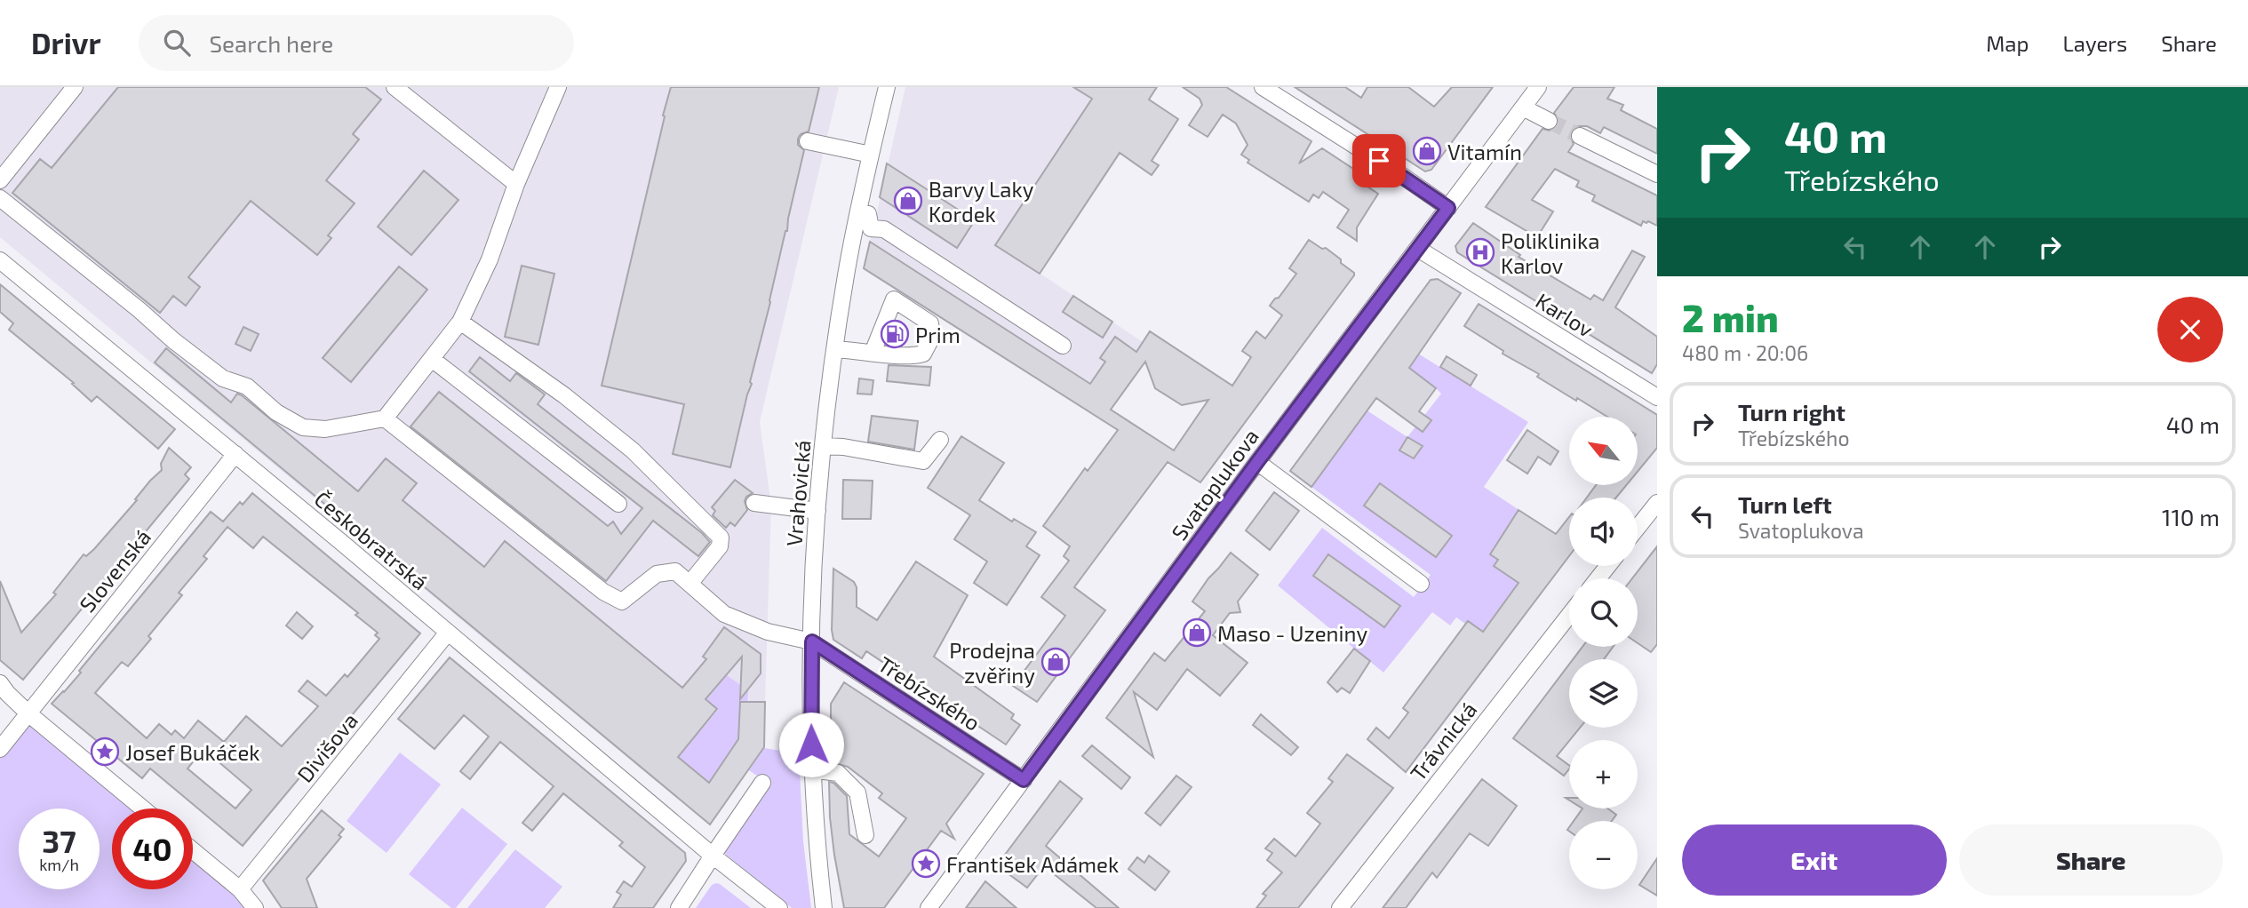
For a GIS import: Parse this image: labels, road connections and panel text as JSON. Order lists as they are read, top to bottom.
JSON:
{
  "streets": {
    "street": [
      "Karlov",
      "Svatoplukova",
      "Vrahovická",
      "Českobratrská",
      "Slovenská",
      "Třebízského",
      "Trávnická",
      "Divišova"
    ]
  },
  "crossings": [
    ["Karlov", "Svatoplukova"],
    ["Svatoplukova", "Třebízského"],
    ["Vrahovická", "Třebízského"],
    ["Českobratrská", "Slovenská"],
    ["Českobratrská", "Divišova"]
  ],
  "places": {
    "shop": [
      "Vitamín",
      "Barvy Laky Kordek",
      "Maso - Uzeniny",
      "Prodejna zvěřiny"
    ],
    "hospital": ["Poliklinika Karlov"],
    "fuel station": ["Prim"],
    "place": ["Josef Bukáček", "František Adámek"]
  },
  "north": "top left",
  "page": {
    "header": "Drivr",
    "search": "Search here",
    "nav": ["Map", "Layers", "Share"],
    "turn": ["40 m", "Třebízského"],
    "heading": ["2 min", "480 m · 20:06"],
    "list": [
      {
        "name": "Turn right",
        "note": "Třebízského",
        "value": "40 m"
      },
      {
        "name": "Turn left",
        "note": "Svatoplukova",
        "value": "110 m"
      }
    ],
    "map_buttons": ["+", "−"],
    "speed": "37 km/h",
    "limit": "40",
    "buttons": ["Exit", "Share"]
  }
}
